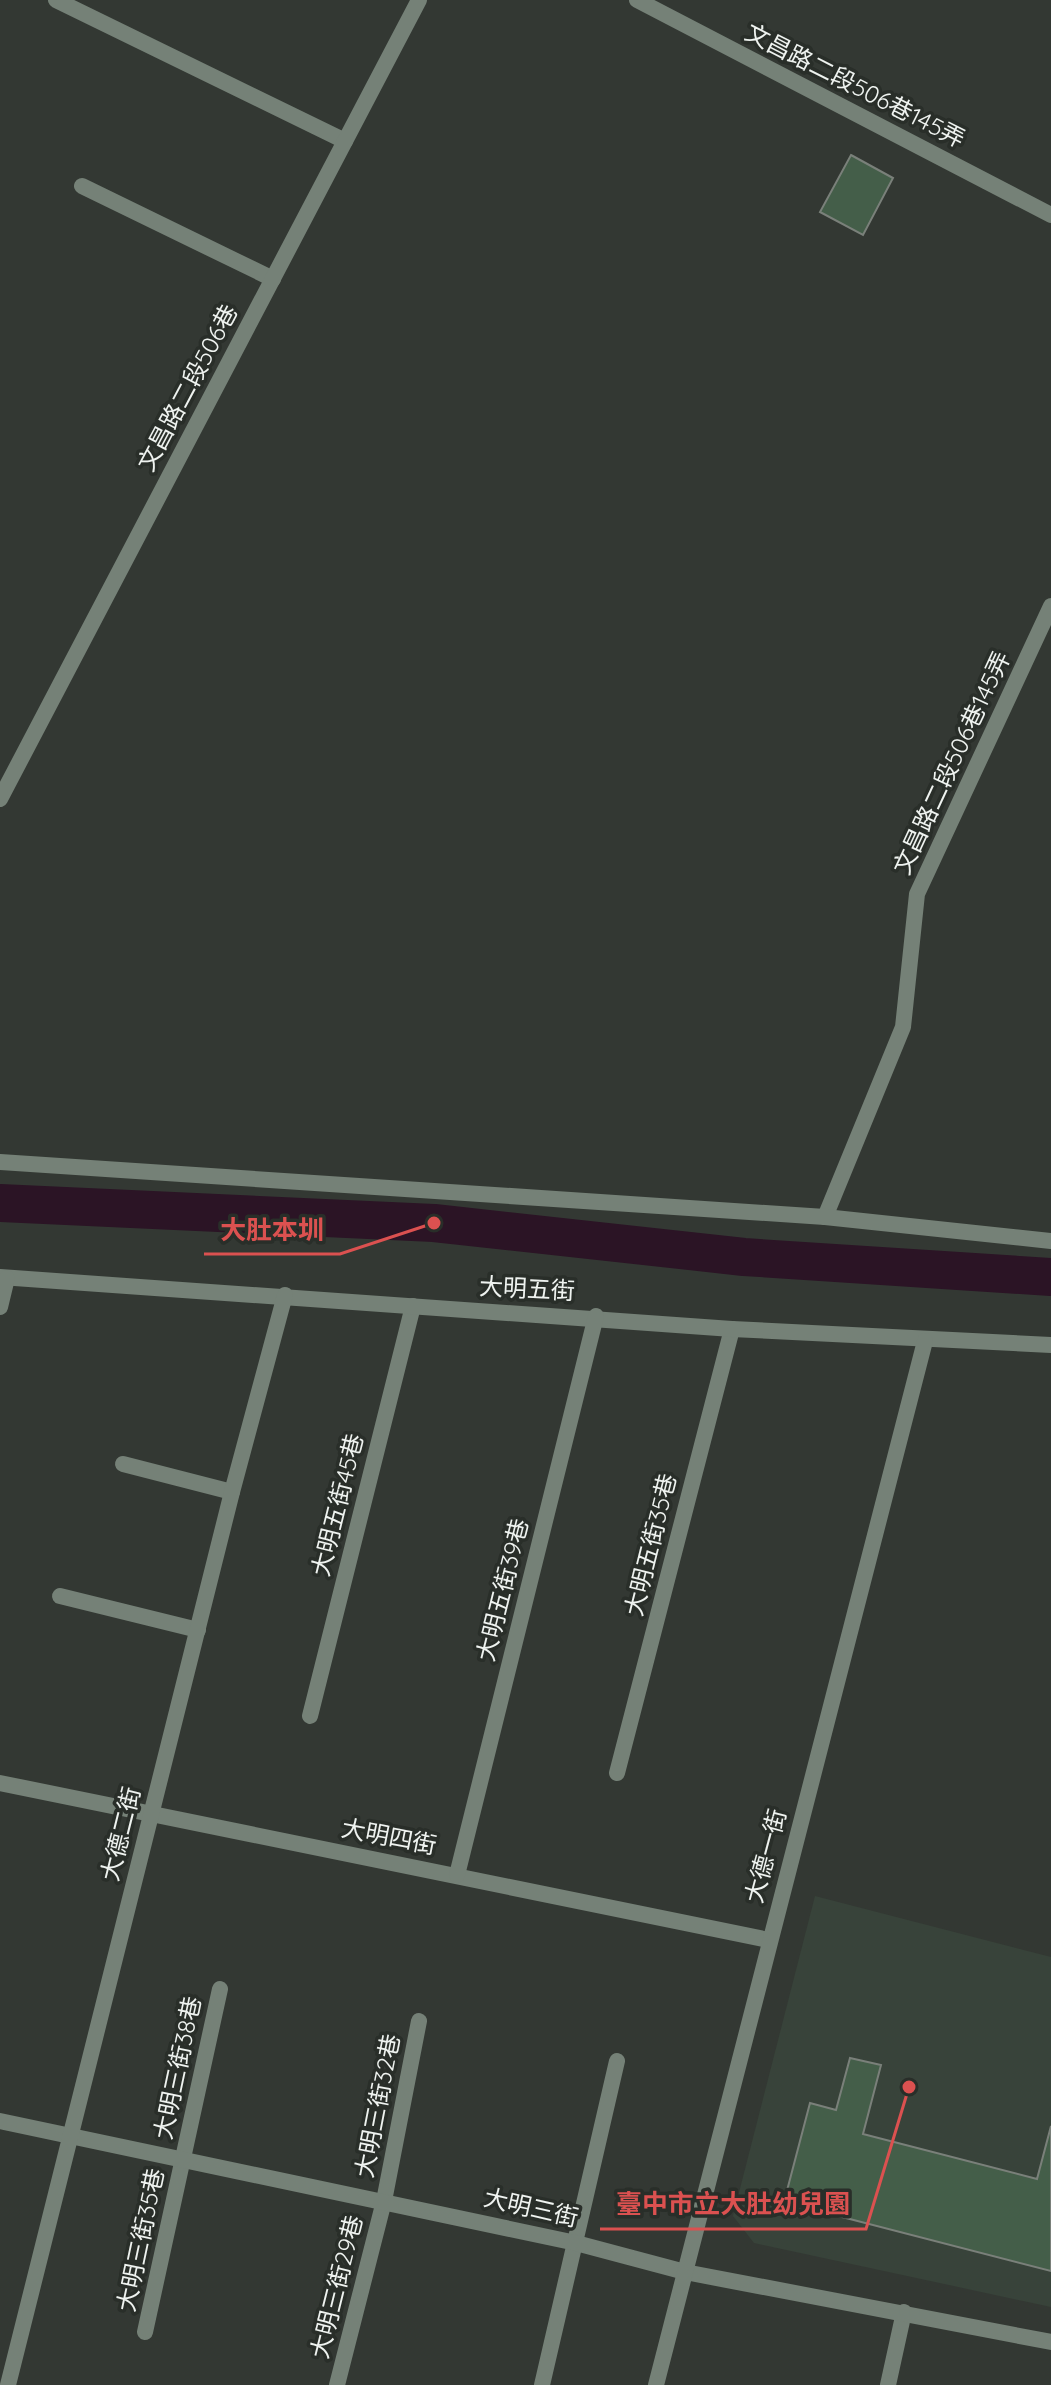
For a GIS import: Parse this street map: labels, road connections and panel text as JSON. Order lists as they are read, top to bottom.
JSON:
{
  "streets": {
    "street": [
      "文昌路二段506巷145弄",
      "文昌路二段506巷",
      "大明五街",
      "大明五街45巷",
      "大明五街35巷",
      "大明五街39巷",
      "大德二街",
      "大明四街",
      "大德一街",
      "大明三街38巷",
      "大明三街32巷",
      "大明三街",
      "大明三街35巷",
      "大明三街29巷"
    ]
  },
  "crossings": [
    ["大明五街", "大明五街45巷"],
    ["大明五街", "大明五街35巷"],
    ["大明五街", "大明五街39巷"],
    ["大明五街", "大德二街"],
    ["大明五街", "大德一街"],
    ["大明五街39巷", "大明四街"],
    ["大德二街", "大明四街"],
    ["大德二街", "大明三街"],
    ["大明四街", "大德一街"],
    ["大德一街", "大明三街"],
    ["大明三街38巷", "大明三街"],
    ["大明三街38巷", "大明三街35巷"],
    ["大明三街32巷", "大明三街"],
    ["大明三街32巷", "大明三街29巷"],
    ["大明三街", "大明三街35巷"],
    ["大明三街", "大明三街29巷"]
  ],
  "places": ["大肚本圳", "臺中市立大肚幼兒園"]
}
